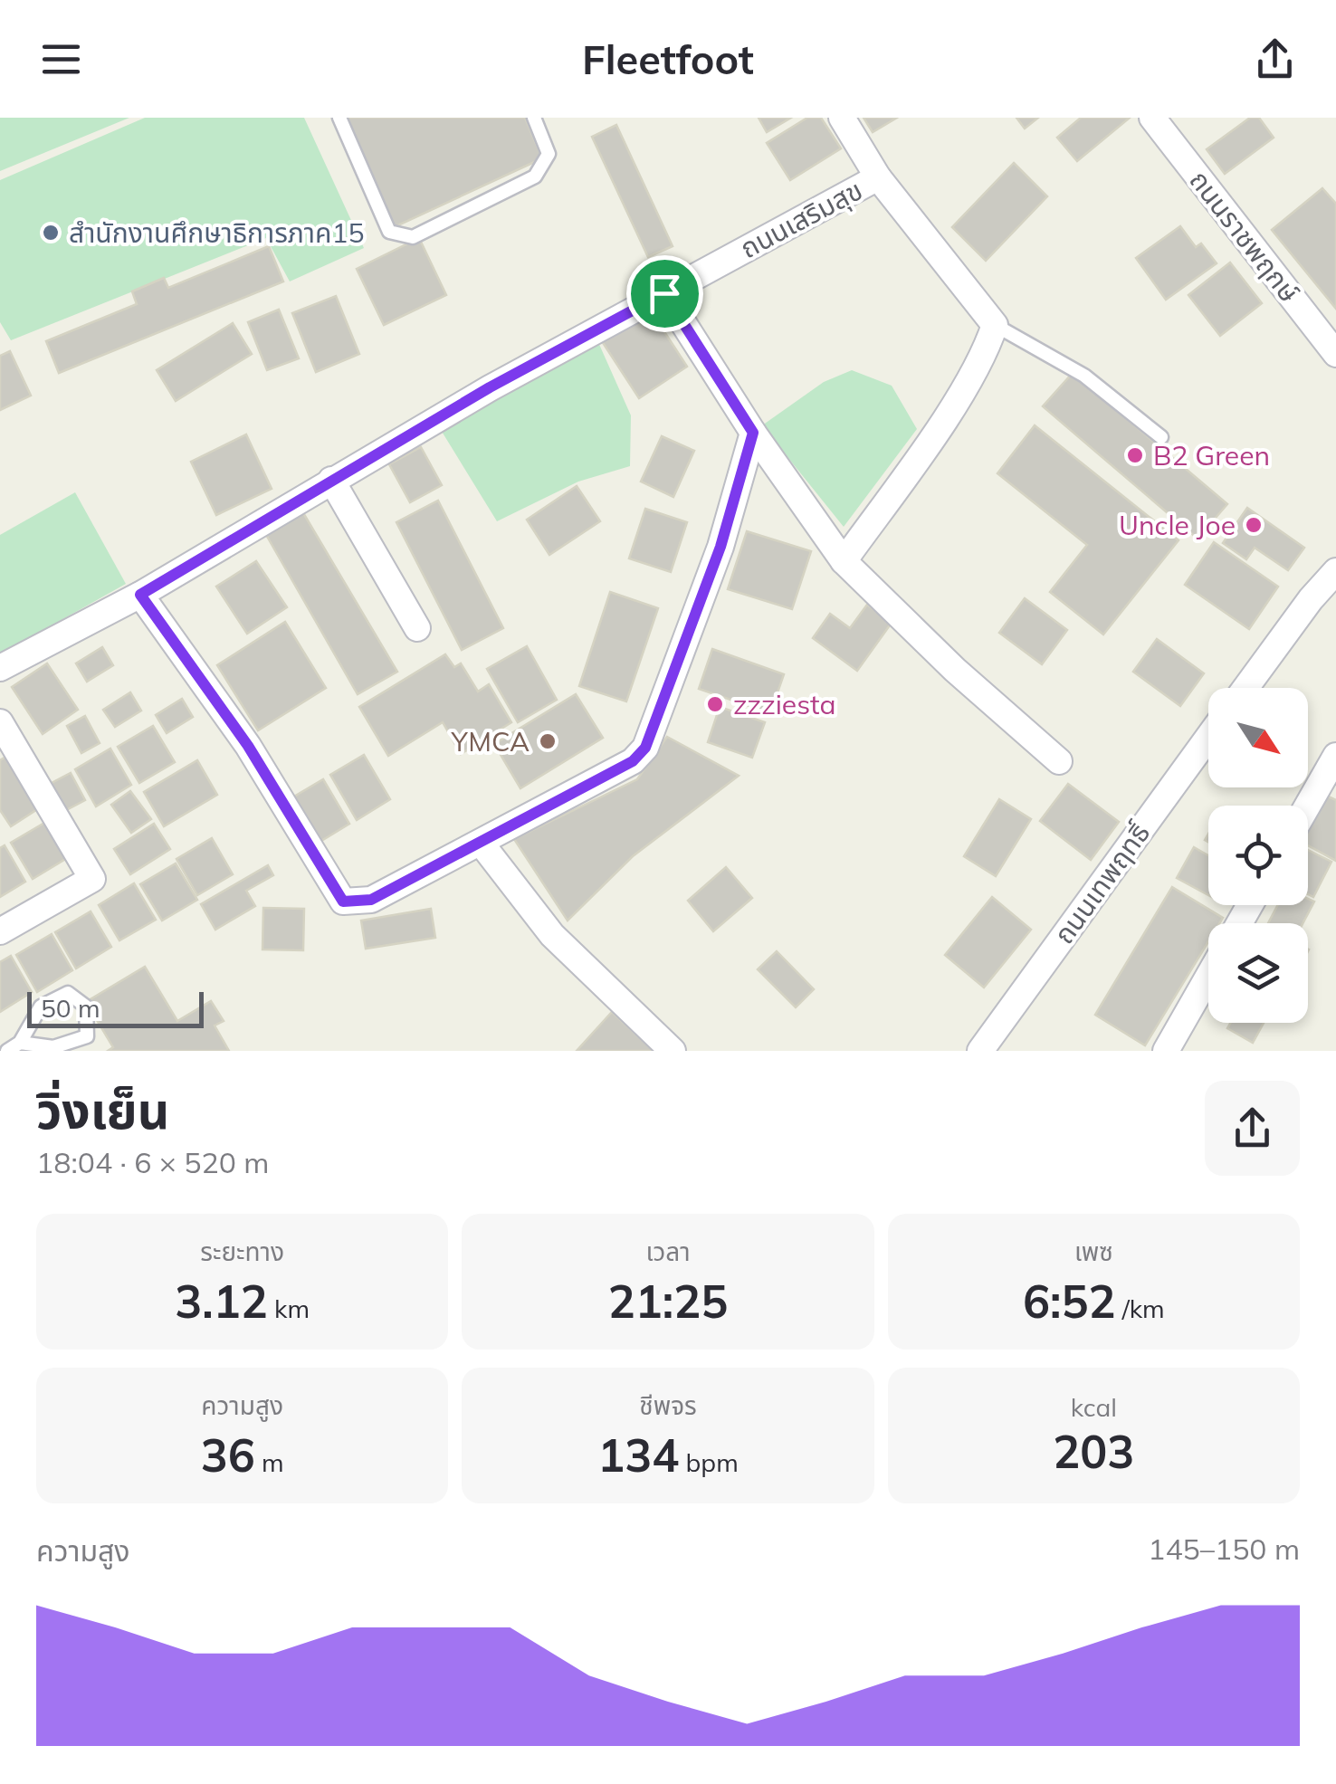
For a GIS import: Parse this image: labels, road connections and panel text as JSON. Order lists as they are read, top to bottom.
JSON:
{
  "streets": {
    "street": ["ถนนเสริมสุข", "ถนนราชพฤกษ์", "ถนนเทพฤทธิ์"]
  },
  "places": [
    "สำนักงานศึกษาธิการภาค15",
    "B2 Green",
    "Uncle Joe",
    "zzziesta",
    "YMCA"
  ],
  "scale_bar": "50 m",
  "north": "bottom right",
  "page": {
    "header": "Fleetfoot",
    "scale": "50 m",
    "heading": ["วิ่งเย็น", "18:04 · 6 × 520 m"],
    "stats": [
      ["ระยะทาง", "3.12 km"],
      ["เวลา", "21:25"],
      ["เพซ", "6:52 /km"],
      ["ความสูง", "36 m"],
      ["ชีพจร", "134 bpm"],
      ["kcal", "203"]
    ],
    "chart": ["ความสูง", "145–150 m"]
  }
}
